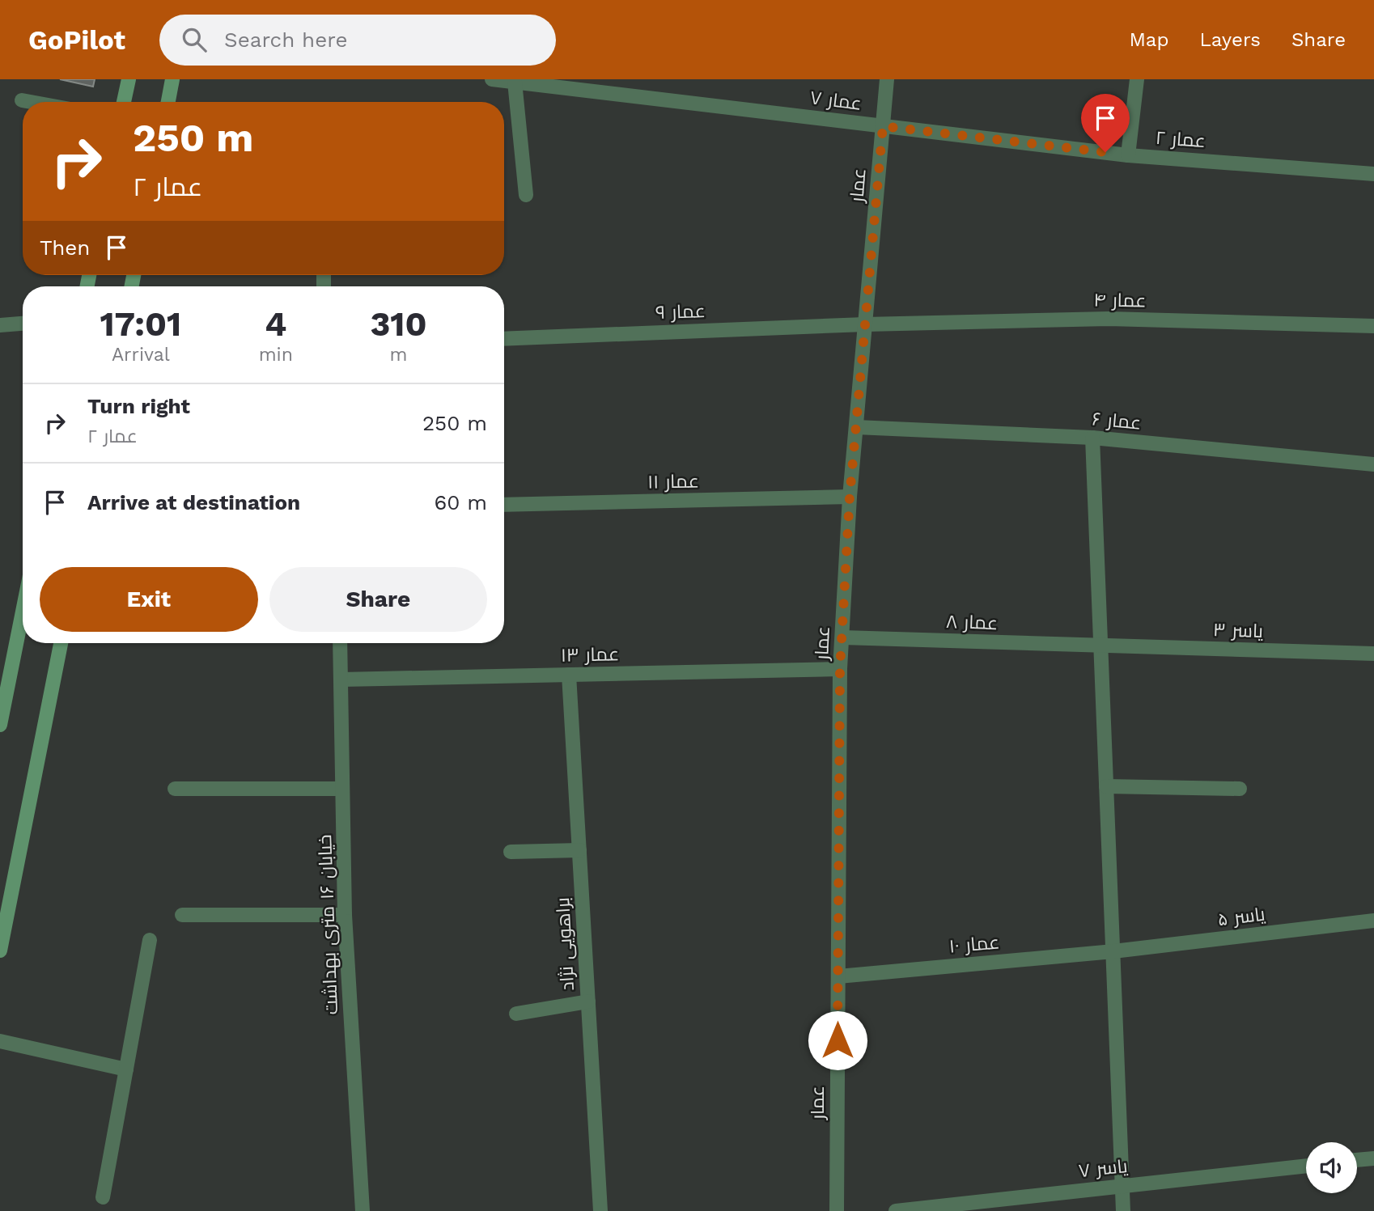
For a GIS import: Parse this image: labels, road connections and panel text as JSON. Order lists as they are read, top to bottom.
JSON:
{
  "streets": {
    "street": [
      "عمار ۷",
      "عمار ۲",
      "عمار",
      "عمار ۴",
      "عمار ۹",
      "عمار ۶",
      "عمار ۱۱",
      "عمار ۸",
      "یاسر ۳",
      "عمار ۱۳",
      "یاسر ۵",
      "خیابان ۱۶ متری بهداشت",
      "براهویی نژاد",
      "عمار ۱۰",
      "یاسر ۷"
    ]
  },
  "crossings": [
    ["عمار ۷", "عمار ۲"],
    ["عمار ۷", "عمار"],
    ["عمار ۲", "عمار"],
    ["عمار", "عمار ۴"],
    ["عمار", "عمار ۹"],
    ["عمار", "عمار ۶"],
    ["عمار", "عمار ۱۱"],
    ["عمار", "عمار ۸"],
    ["عمار", "عمار ۱۳"],
    ["عمار", "عمار ۱۰"],
    ["عمار ۴", "عمار ۹"],
    ["عمار ۸", "یاسر ۳"],
    ["عمار ۱۳", "خیابان ۱۶ متری بهداشت"],
    ["عمار ۱۳", "براهویی نژاد"],
    ["یاسر ۵", "عمار ۱۰"]
  ],
  "page": {
    "header": "GoPilot",
    "search": "Search here",
    "nav": ["Map", "Layers", "Share"],
    "turn": ["250 m", "عمار ۲"],
    "then": "Then",
    "eta": [
      "17:01",
      "Arrival",
      "4",
      "min",
      "310",
      "m"
    ],
    "list": [
      {
        "name": "Turn right",
        "note": "عمار ۲",
        "value": "250 m"
      },
      {
        "name": "Arrive at destination",
        "value": "60 m"
      }
    ],
    "buttons": ["Exit", "Share"]
  }
}
